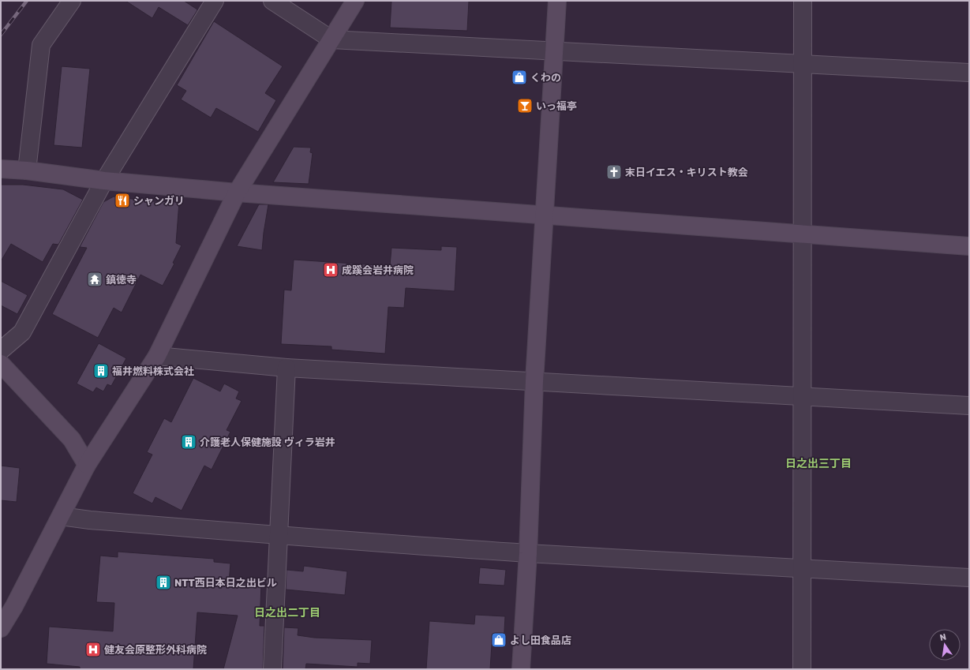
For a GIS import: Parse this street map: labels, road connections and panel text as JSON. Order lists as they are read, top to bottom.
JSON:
{
  "districts": ["日之出三丁目", "日之出二丁目"],
  "places": {
    "shop": ["くわの", "よし田食品店"],
    "bar": ["いっ福亭"],
    "church": ["末日イエス・キリスト教会"],
    "restaurant": ["シャンガリ"],
    "hospital": ["成蹊会岩井病院", "健友会原整形外科病院"],
    "temple": ["鎮徳寺"],
    "building": ["福井燃料株式会社", "介護老人保健施設 ヴィラ岩井", "NTT西日本日之出ビル"]
  },
  "north": "top"
}
